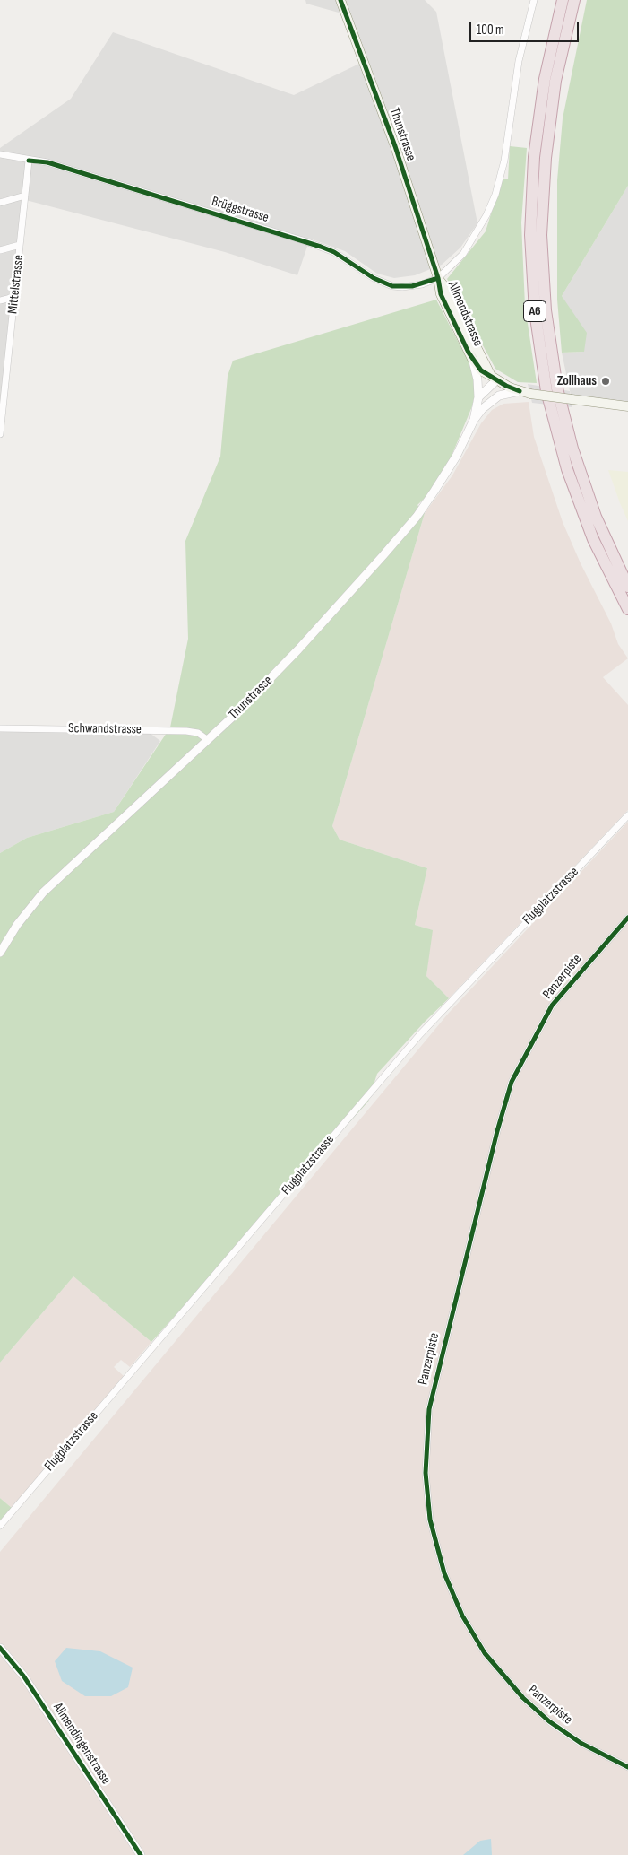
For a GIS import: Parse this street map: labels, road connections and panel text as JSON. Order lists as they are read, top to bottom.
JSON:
{
  "streets": {
    "highway": ["A6"],
    "main road": ["Thunstrasse", "Allmendstrasse"],
    "street": [
      "Brüggstrasse",
      "Mittelstrasse",
      "Schwandstrasse",
      "Flugplatzstrasse",
      "Panzerpiste",
      "Allmendingenstrasse"
    ]
  },
  "crossings": [
    ["Thunstrasse", "Brüggstrasse"],
    ["Thunstrasse", "Allmendstrasse"],
    ["Thunstrasse", "Schwandstrasse"],
    ["Brüggstrasse", "Mittelstrasse"],
    ["Brüggstrasse", "Allmendstrasse"]
  ],
  "places": ["Zollhaus"],
  "scale_bar": "100 m"
}
